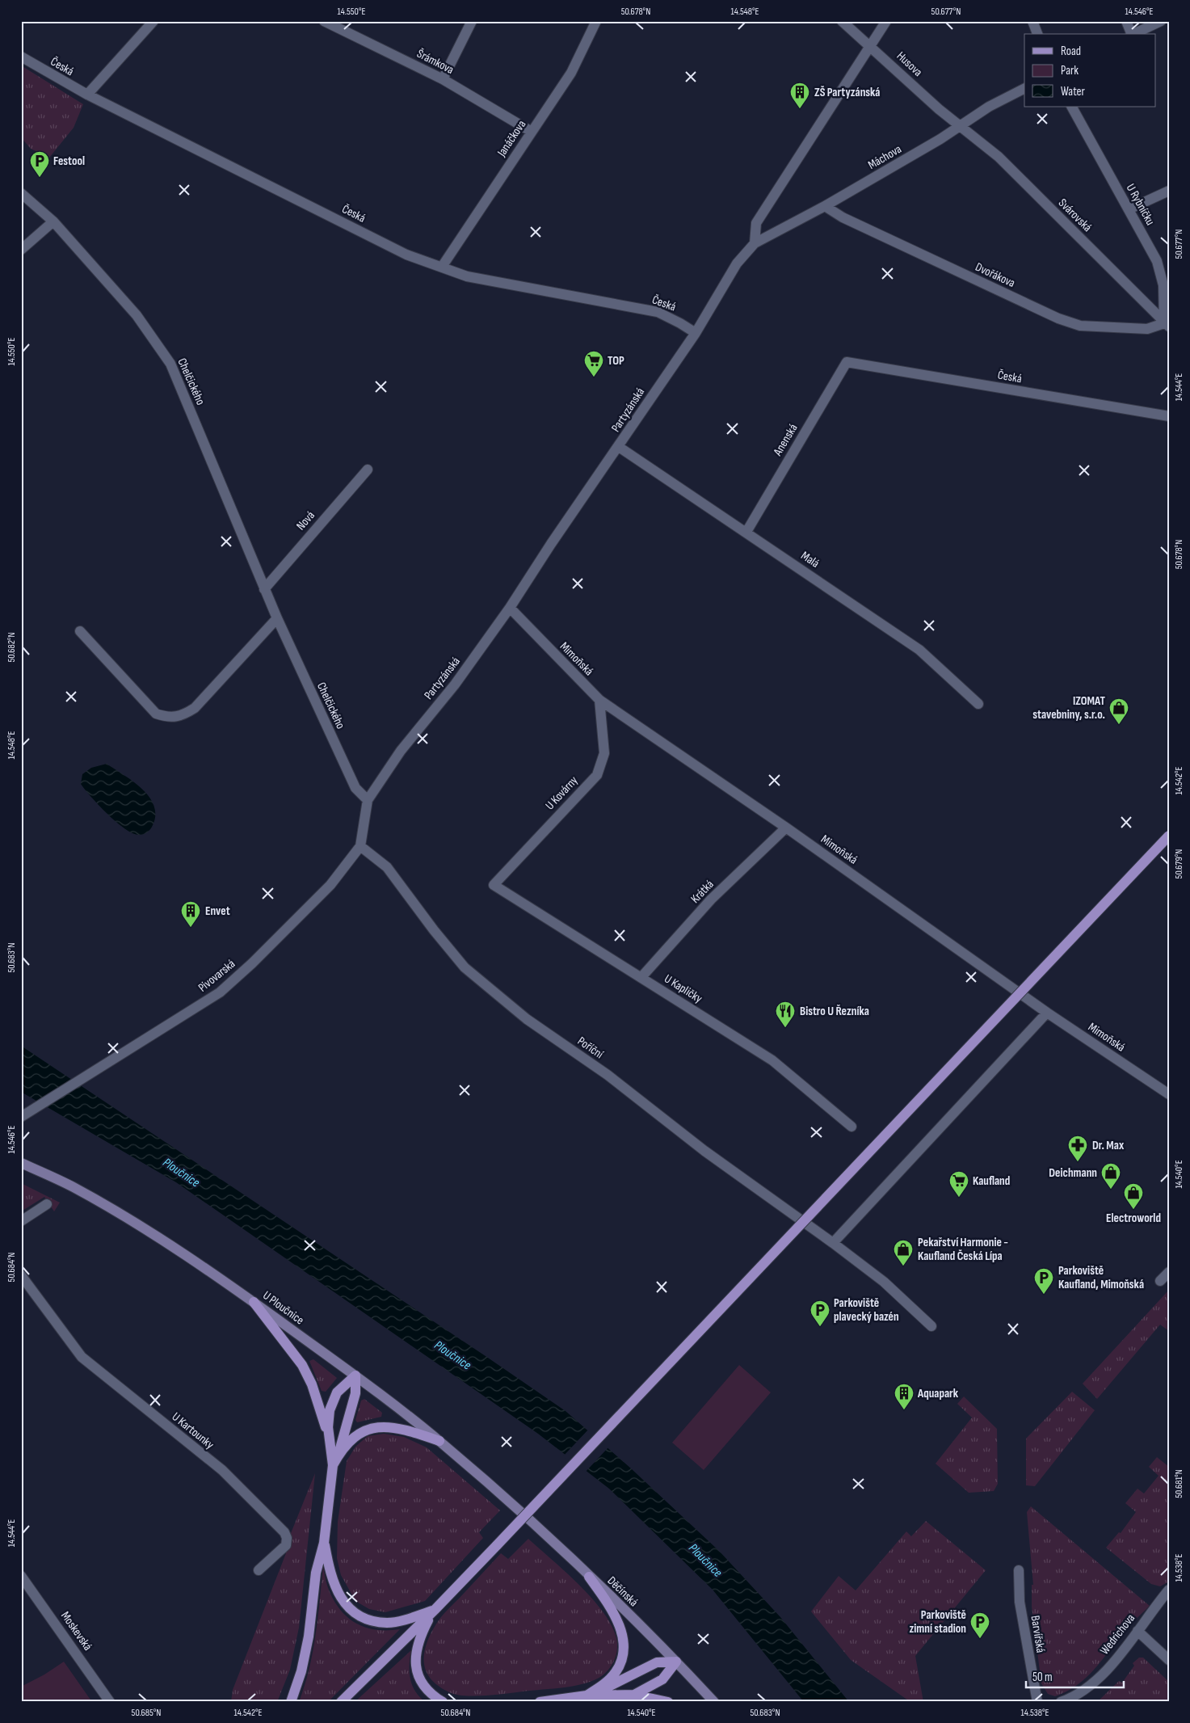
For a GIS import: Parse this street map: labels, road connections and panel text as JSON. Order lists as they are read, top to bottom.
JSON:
{
  "streets": {
    "main road": ["U Ploučnice", "Děčínská"],
    "street": [
      "Šrámkova",
      "Husova",
      "Česká",
      "Janáčkova",
      "Máchova",
      "U Rybníčku",
      "Svárovská",
      "Dvořákova",
      "Chelčického",
      "Partyzánská",
      "Anenská",
      "Nová",
      "Malá",
      "Mimoňská",
      "U Kovárny",
      "Krátká",
      "Pivovarská",
      "U Kapličky",
      "Poříční",
      "U Kartounky",
      "Moskevská",
      "Barvířská",
      "Wedrichova"
    ]
  },
  "crossings": [
    ["Šrámkova", "Janáčkova"],
    ["Husova", "Máchova"],
    ["Husova", "Svárovská"],
    ["Česká", "Janáčkova"],
    ["Česká", "Partyzánská"],
    ["Česká", "Anenská"],
    ["Máchova", "Svárovská"],
    ["Máchova", "Dvořákova"],
    ["Máchova", "Partyzánská"],
    ["U Rybníčku", "Svárovská"],
    ["U Rybníčku", "Dvořákova"],
    ["Svárovská", "Dvořákova"],
    ["Chelčického", "Partyzánská"],
    ["Chelčického", "Nová"],
    ["Chelčického", "Pivovarská"],
    ["Partyzánská", "Malá"],
    ["Partyzánská", "Mimoňská"],
    ["Partyzánská", "Pivovarská"],
    ["Anenská", "Malá"],
    ["Mimoňská", "U Kovárny"],
    ["Mimoňská", "Krátká"],
    ["U Kovárny", "U Kapličky"],
    ["Krátká", "U Kapličky"],
    ["Pivovarská", "Poříční"],
    ["U Ploučnice", "Děčínská"]
  ],
  "water": ["Ploučnice"],
  "places": {
    "building": ["ZŠ Partyzánská", "Envet", "Aquapark"],
    "parking": [
      "Festool",
      "Parkoviště Kaufland, Mimoňská",
      "Parkoviště plavecký bazén",
      "Parkoviště zimní stadion"
    ],
    "supermarket": ["TOP", "Kaufland"],
    "shop": [
      "IZOMAT stavebniny, s.r.o.",
      "Deichmann",
      "Electroworld",
      "Pekařství Harmonie - Kaufland Česká Lípa"
    ],
    "restaurant": ["Bistro U Řezníka"],
    "pharmacy": ["Dr. Max"]
  },
  "legend": ["Road", "Park", "Water"],
  "scale_bar": "50 m",
  "coordinates": [
    "14.550°E",
    "50.678°N",
    "14.548°E",
    "50.677°N",
    "14.546°E",
    "14.544°E",
    "50.682°N",
    "14.542°E",
    "50.679°N",
    "50.683°N",
    "14.540°E",
    "50.684°N",
    "50.681°N",
    "14.538°E",
    "50.685°N"
  ]
}
